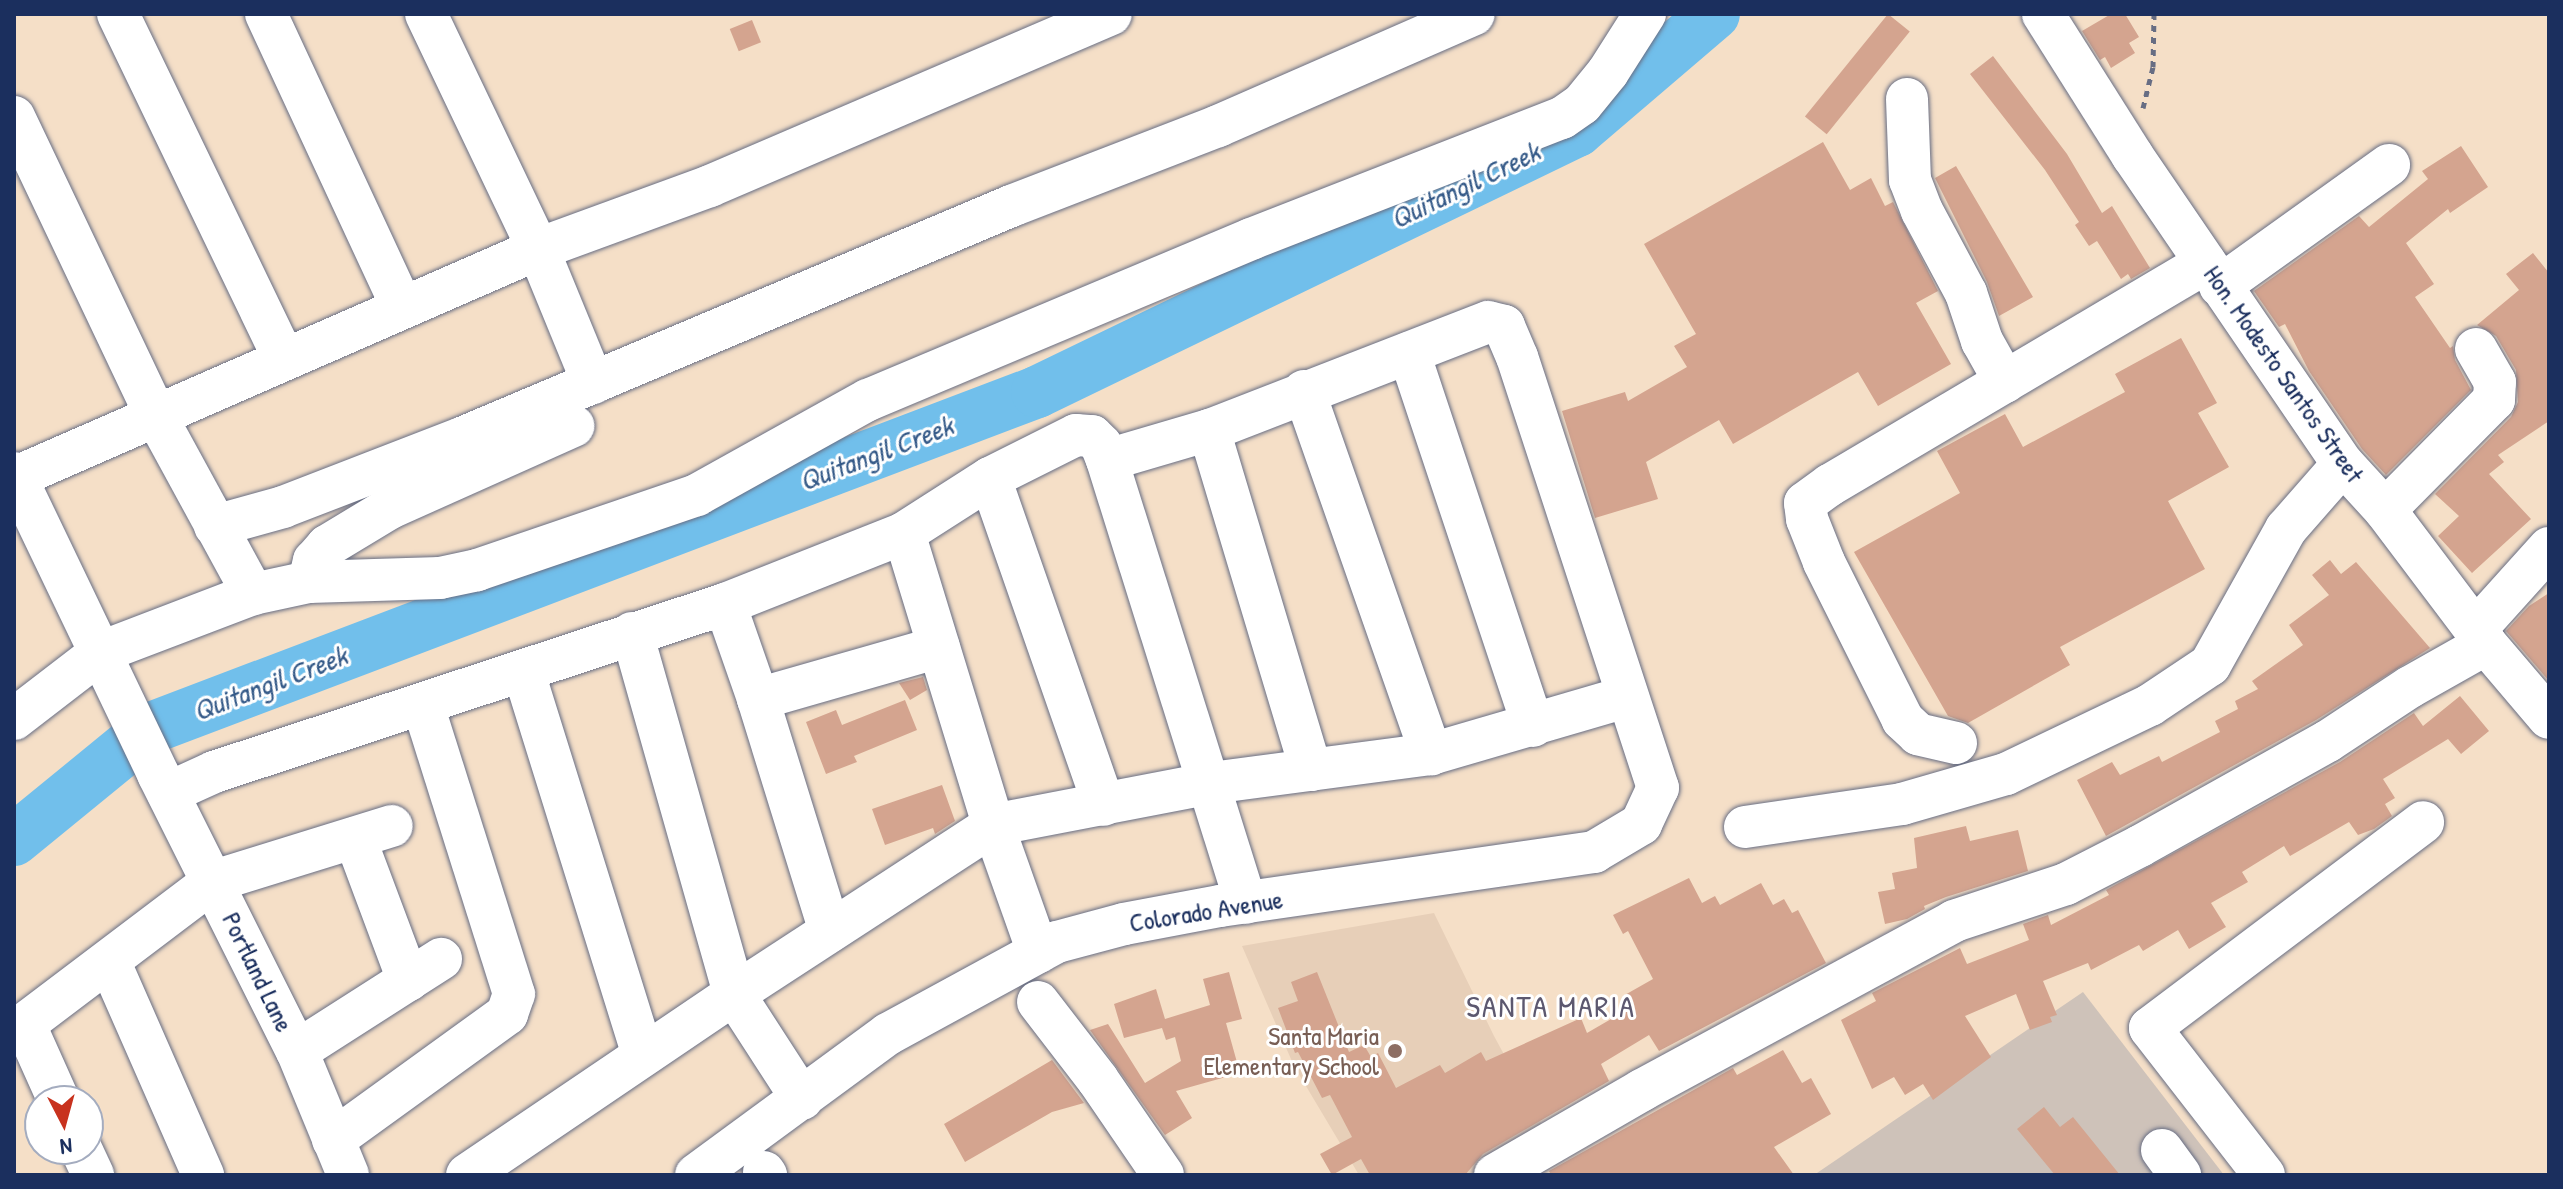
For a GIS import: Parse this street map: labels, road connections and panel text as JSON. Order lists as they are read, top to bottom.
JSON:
{
  "streets": {
    "street": ["Hon. Modesto Santos Street", "Colorado Avenue", "Portland Lane"]
  },
  "districts": ["SANTA MARIA"],
  "water": ["Quitangil Creek"],
  "places": ["Santa Maria Elementary School"],
  "north": "bottom"
}
